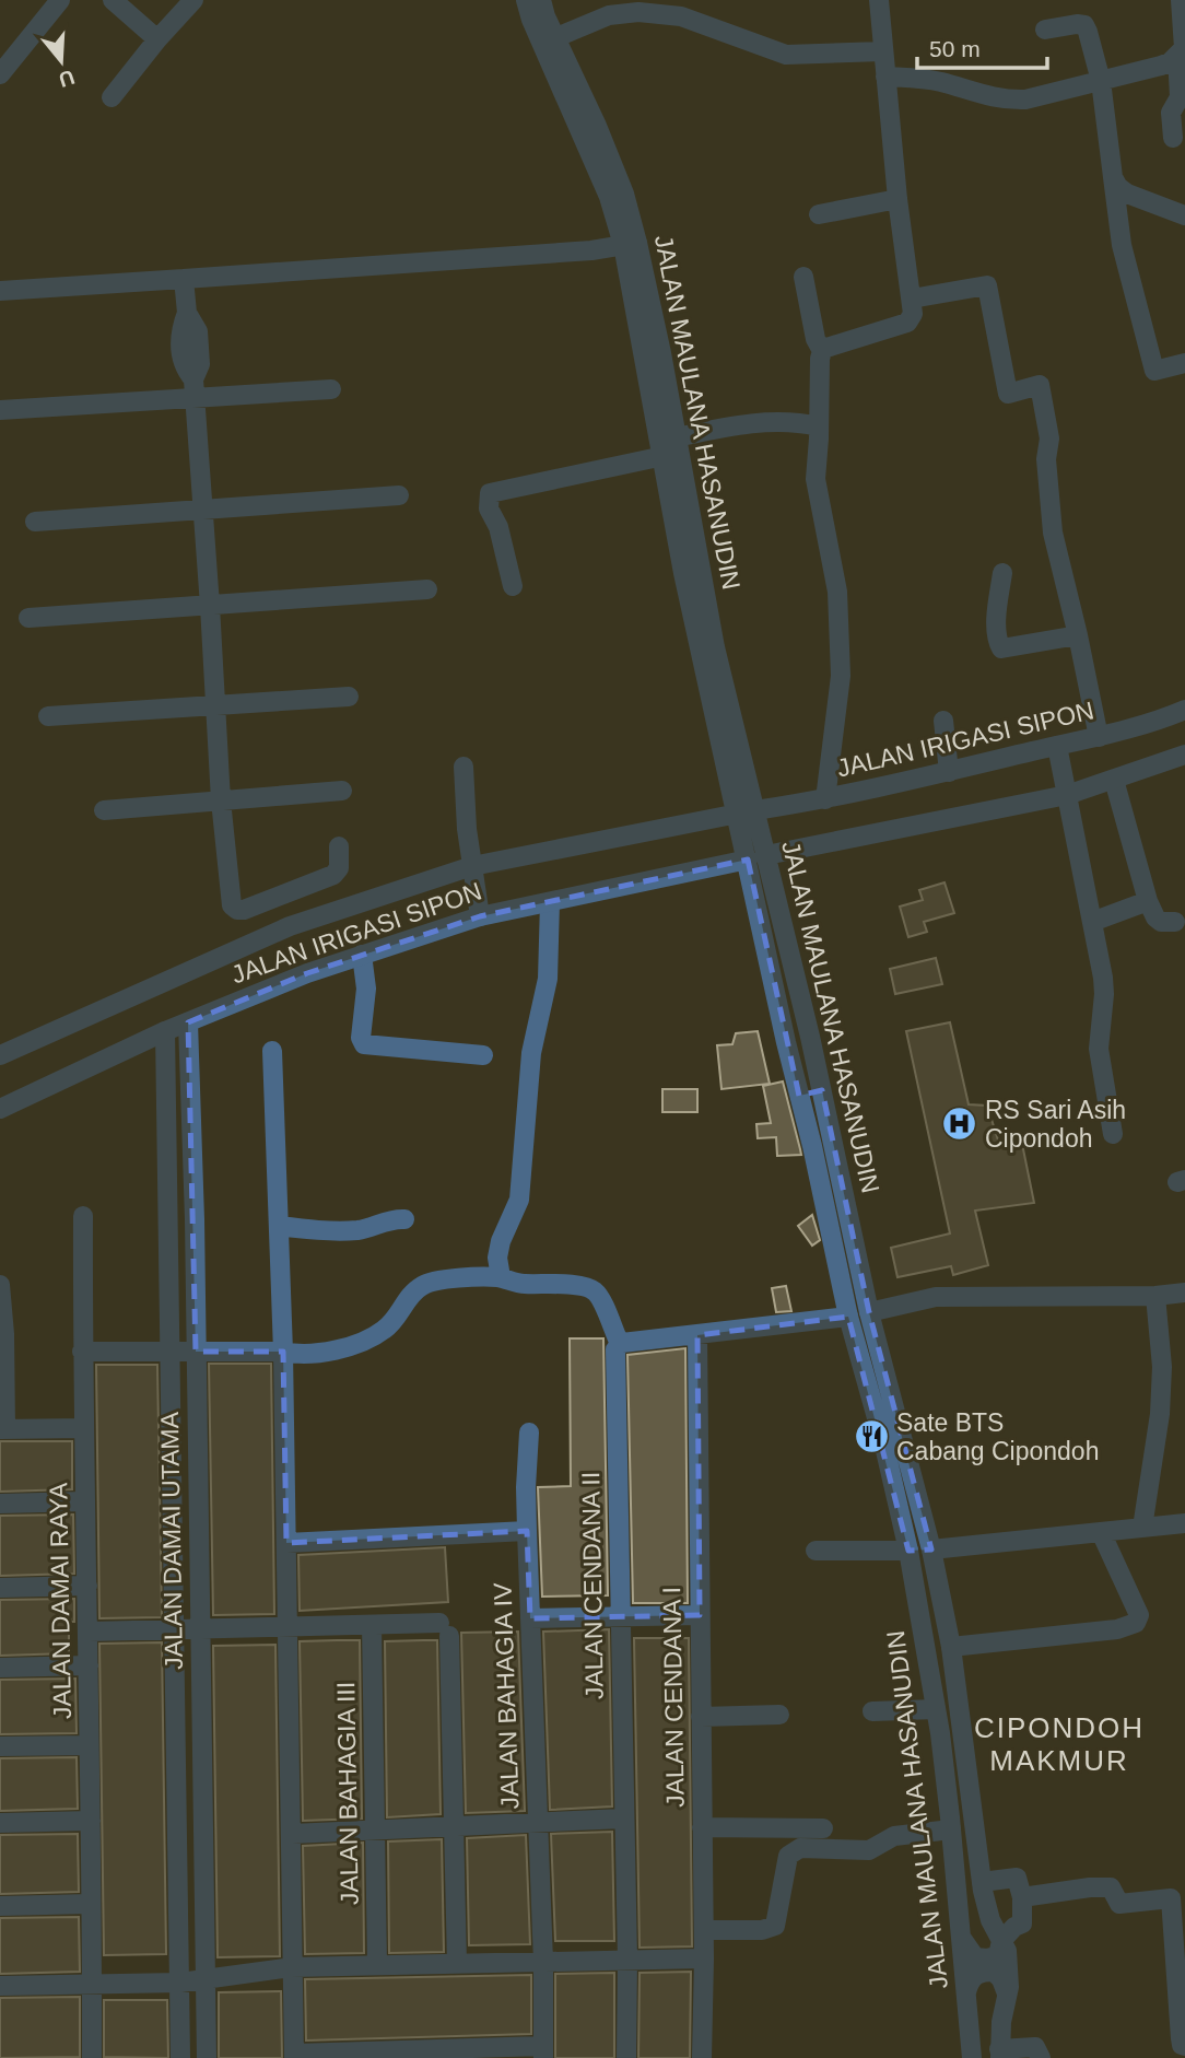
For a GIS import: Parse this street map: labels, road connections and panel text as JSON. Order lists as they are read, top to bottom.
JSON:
{
  "streets": {
    "street": [
      "JALAN MAULANA HASANUDIN",
      "JALAN IRIGASI SIPON",
      "JALAN DAMAI UTAMA",
      "JALAN CENDANA II",
      "JALAN DAMAI RAYA",
      "JALAN BAHAGIA IV",
      "JALAN CENDANA I",
      "JALAN BAHAGIA III"
    ]
  },
  "crossings": [
    ["JALAN MAULANA HASANUDIN", "JALAN IRIGASI SIPON"],
    ["JALAN IRIGASI SIPON", "JALAN DAMAI UTAMA"]
  ],
  "districts": ["CIPONDOH MAKMUR"],
  "places": {
    "hospital": ["RS Sari Asih Cipondoh"],
    "restaurant": ["Sate BTS Cabang Cipondoh"]
  },
  "scale_bar": "50 m",
  "north": "bottom"
}
